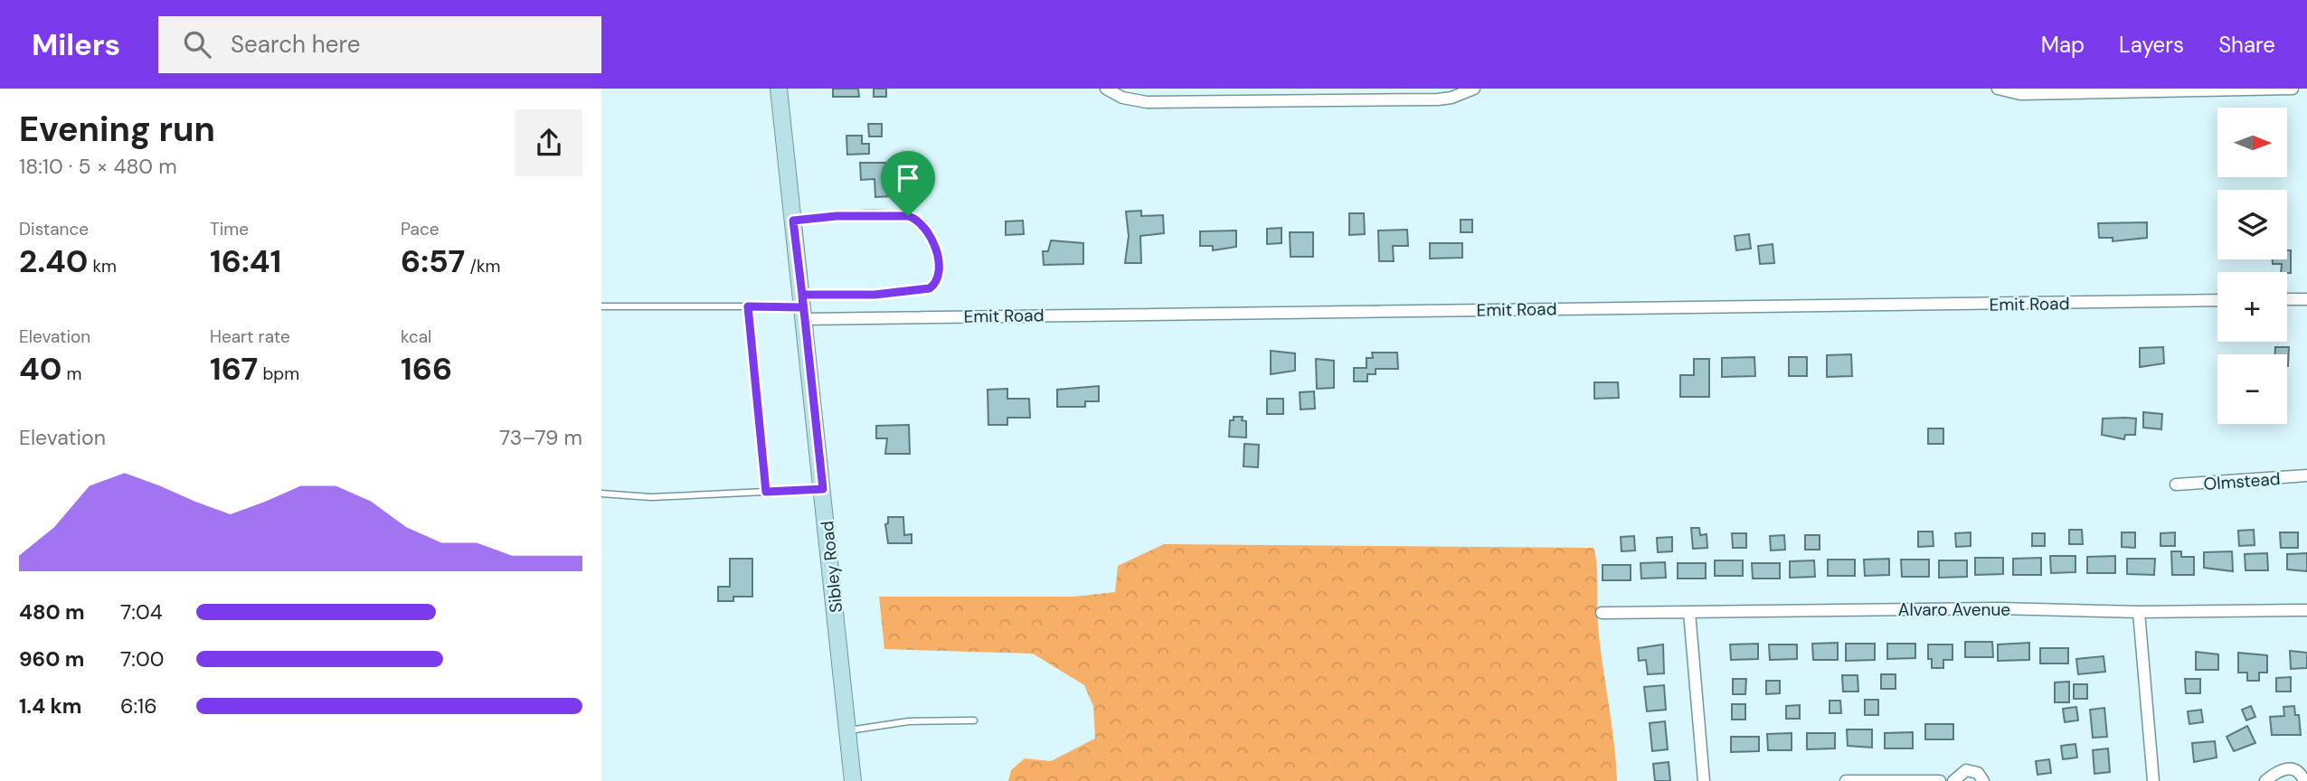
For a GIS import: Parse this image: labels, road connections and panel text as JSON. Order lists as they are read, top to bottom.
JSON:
{
  "streets": {
    "main road": ["Sibley Road"],
    "street": ["Emit Road", "Olmstead", "Alvaro Avenue"]
  },
  "crossings": [
    ["Emit Road", "Sibley Road"]
  ],
  "north": "right",
  "page": {
    "header": "Milers",
    "search": "Search here",
    "nav": ["Map", "Layers", "Share"],
    "heading": ["Evening run", "18:10 · 5 × 480 m"],
    "map_buttons": ["+", "−"],
    "stats": [
      ["Distance", "2.40 km"],
      ["Time", "16:41"],
      ["Pace", "6:57 /km"],
      ["Elevation", "40 m"],
      ["Heart rate", "167 bpm"],
      ["kcal", "166"]
    ],
    "chart": ["Elevation", "73–79 m"],
    "list": [
      {
        "name": "480 m",
        "note": "7:04"
      },
      {
        "name": "960 m",
        "note": "7:00"
      },
      {
        "name": "1.4 km",
        "note": "6:16"
      }
    ]
  }
}
